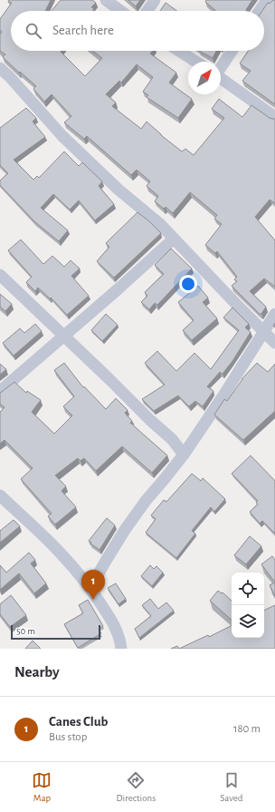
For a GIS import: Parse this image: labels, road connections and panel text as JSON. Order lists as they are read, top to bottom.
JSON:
{
  "scale_bar": "50 m",
  "north": "top right",
  "page": {
    "search": "Search here",
    "pins": "1",
    "scale": "50 m",
    "heading": "Nearby",
    "list": [
      {
        "mark": "1",
        "name": "Canes Club",
        "note": "Bus stop",
        "value": "180 m"
      }
    ],
    "nav": ["Map", "Directions", "Saved"]
  }
}
